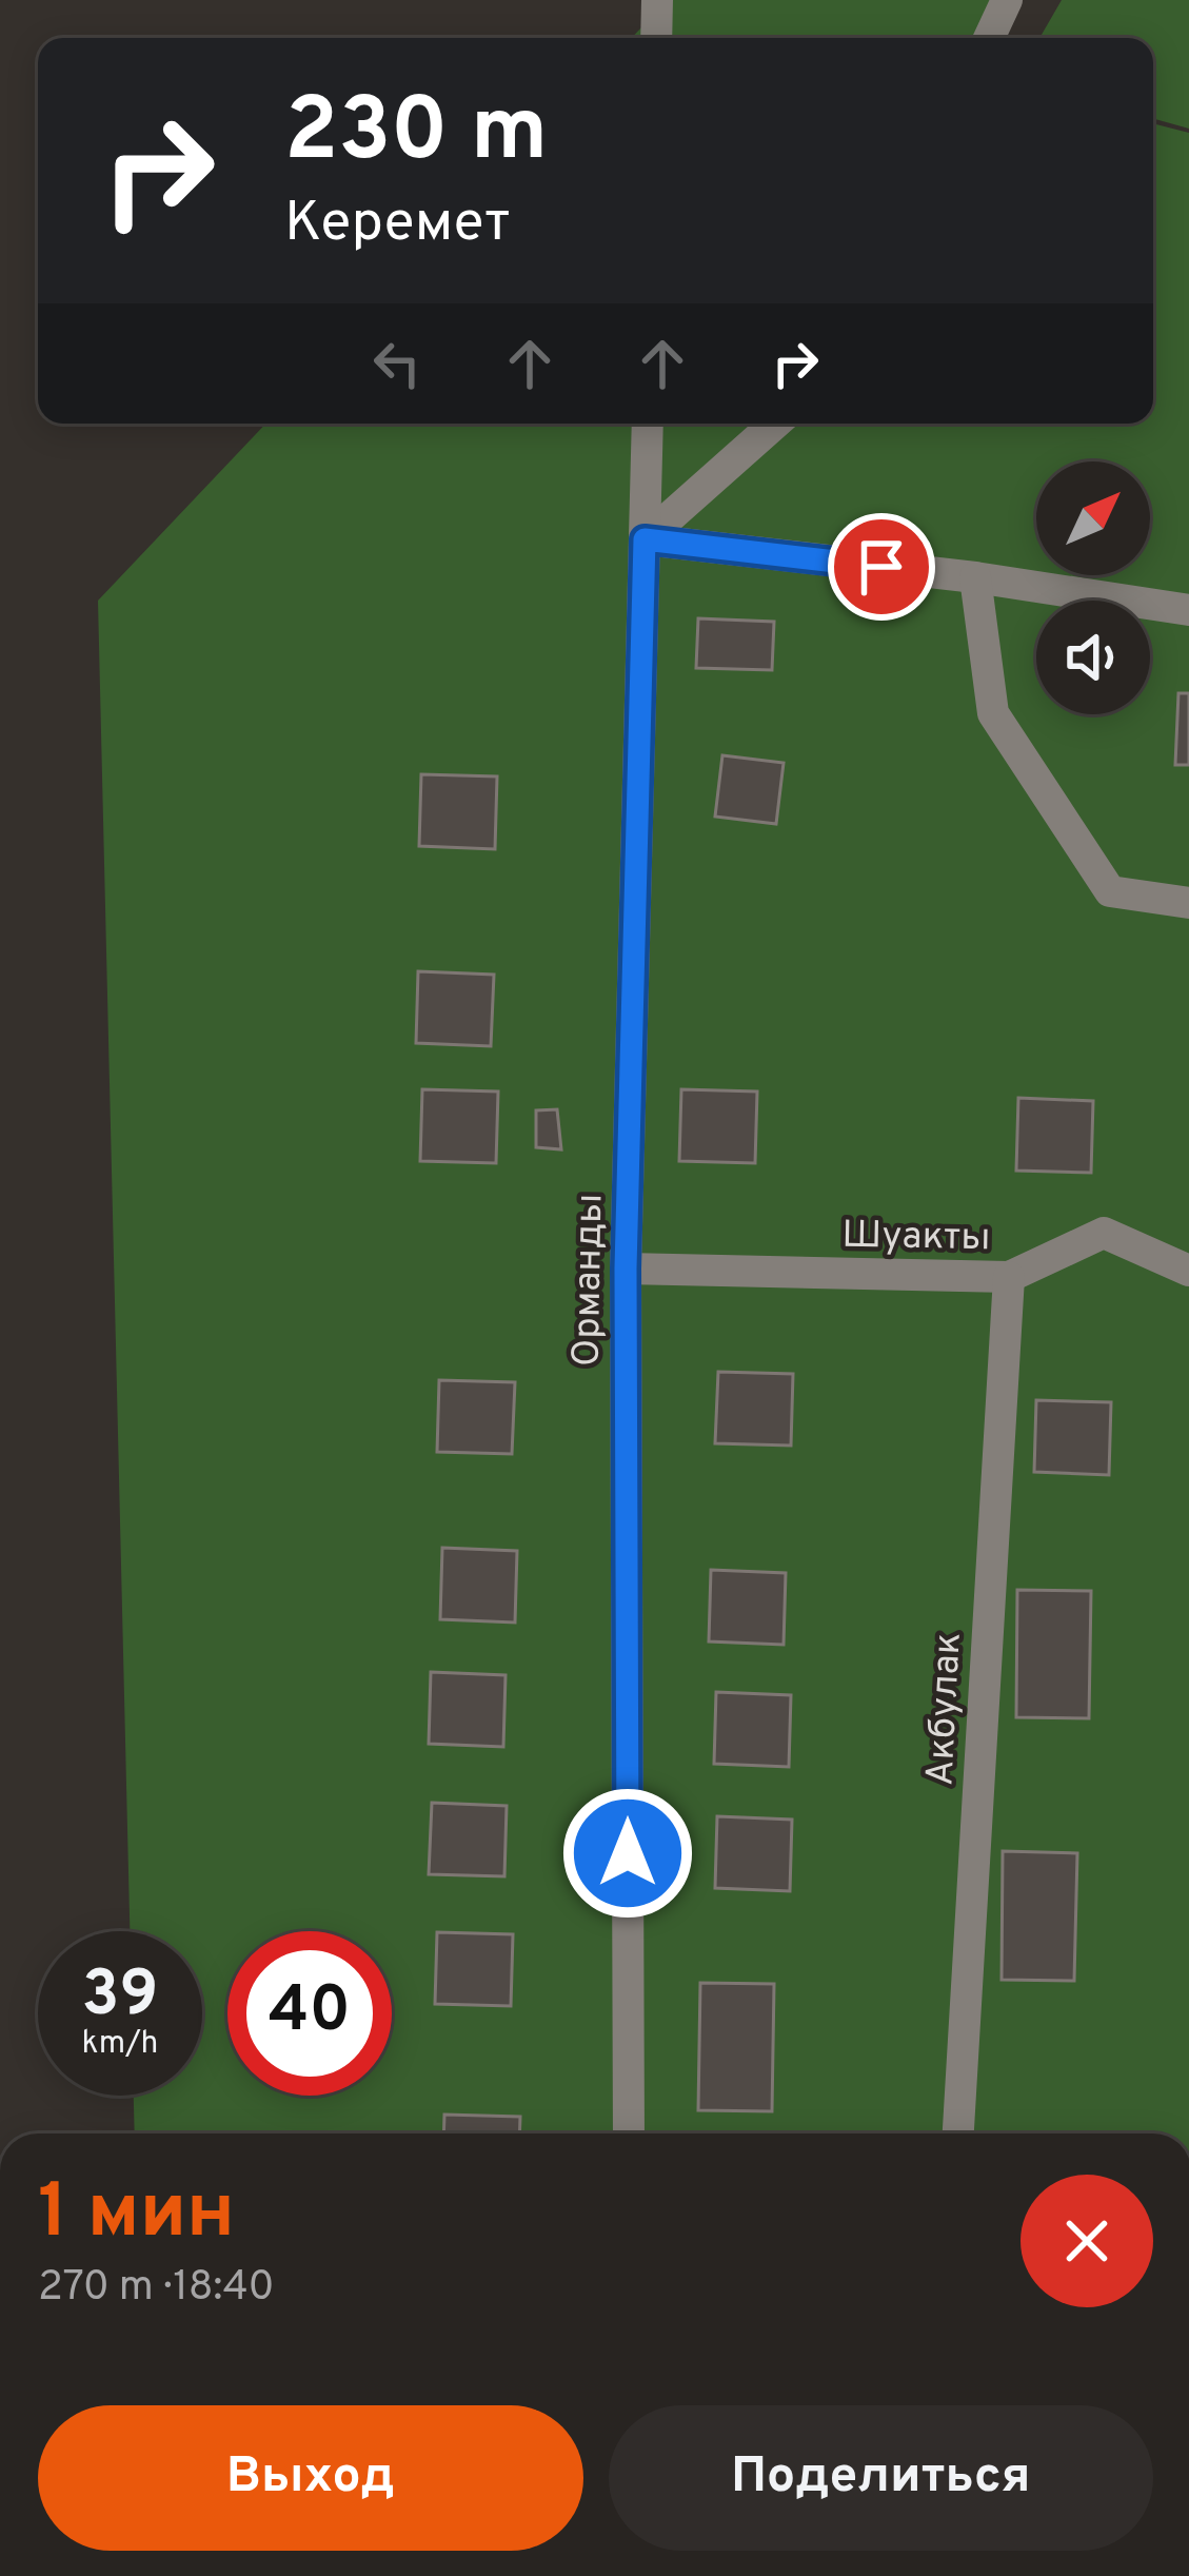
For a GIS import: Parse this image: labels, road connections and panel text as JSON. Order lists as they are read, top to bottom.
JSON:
{
  "streets": {
    "street": ["Шуакты", "Орманды", "Акбулак"]
  },
  "crossings": [
    ["Шуакты", "Орманды"],
    ["Шуакты", "Акбулак"]
  ],
  "north": "top right",
  "page": {
    "turn": ["230 m", "Керемет"],
    "speed": "39 km/h",
    "limit": "40",
    "heading": ["1 мин", "270 m · 18:40"],
    "buttons": ["Выход", "Поделиться"]
  }
}
